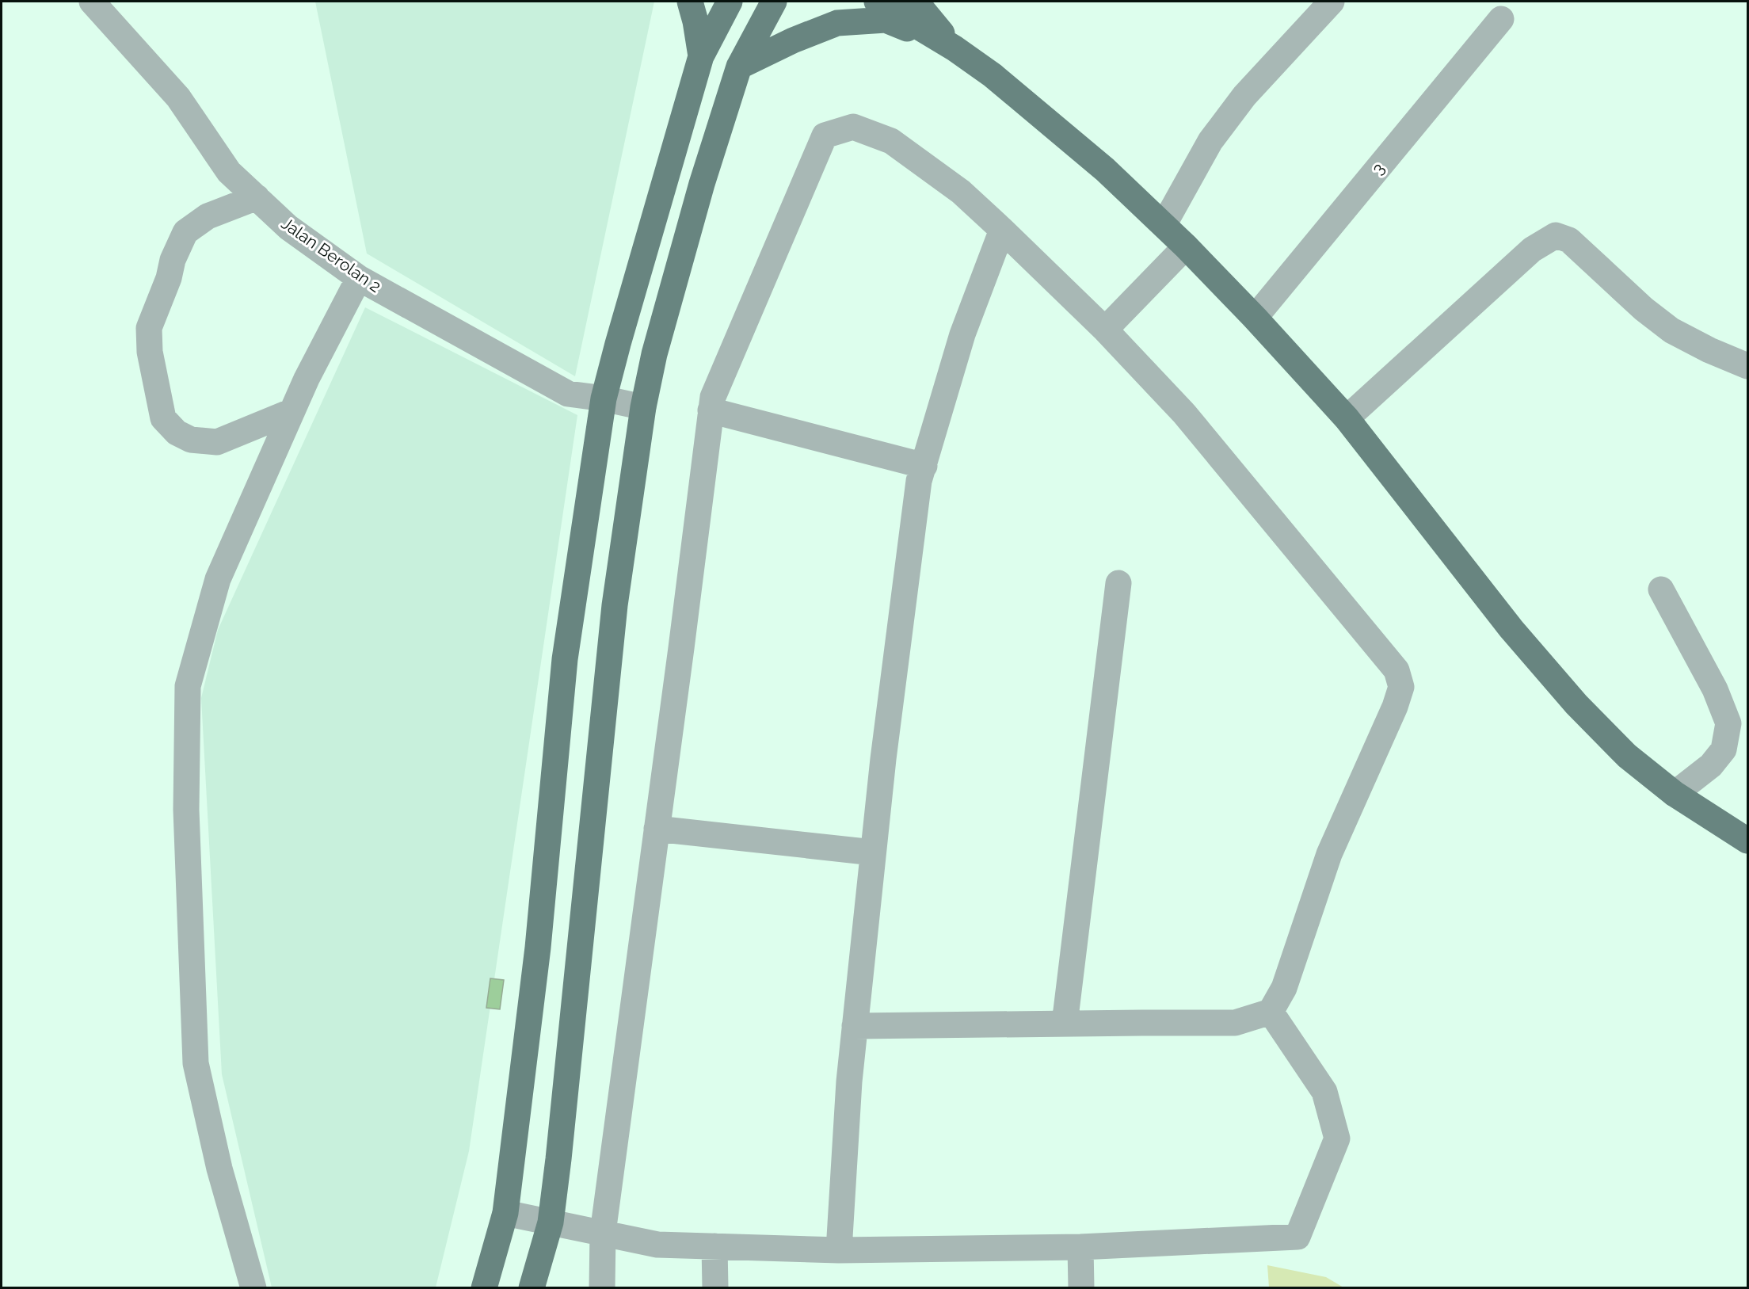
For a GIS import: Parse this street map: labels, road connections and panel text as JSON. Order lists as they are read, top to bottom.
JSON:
{
  "streets": {
    "street": ["3", "Jalan Berolan 2"]
  }
}
